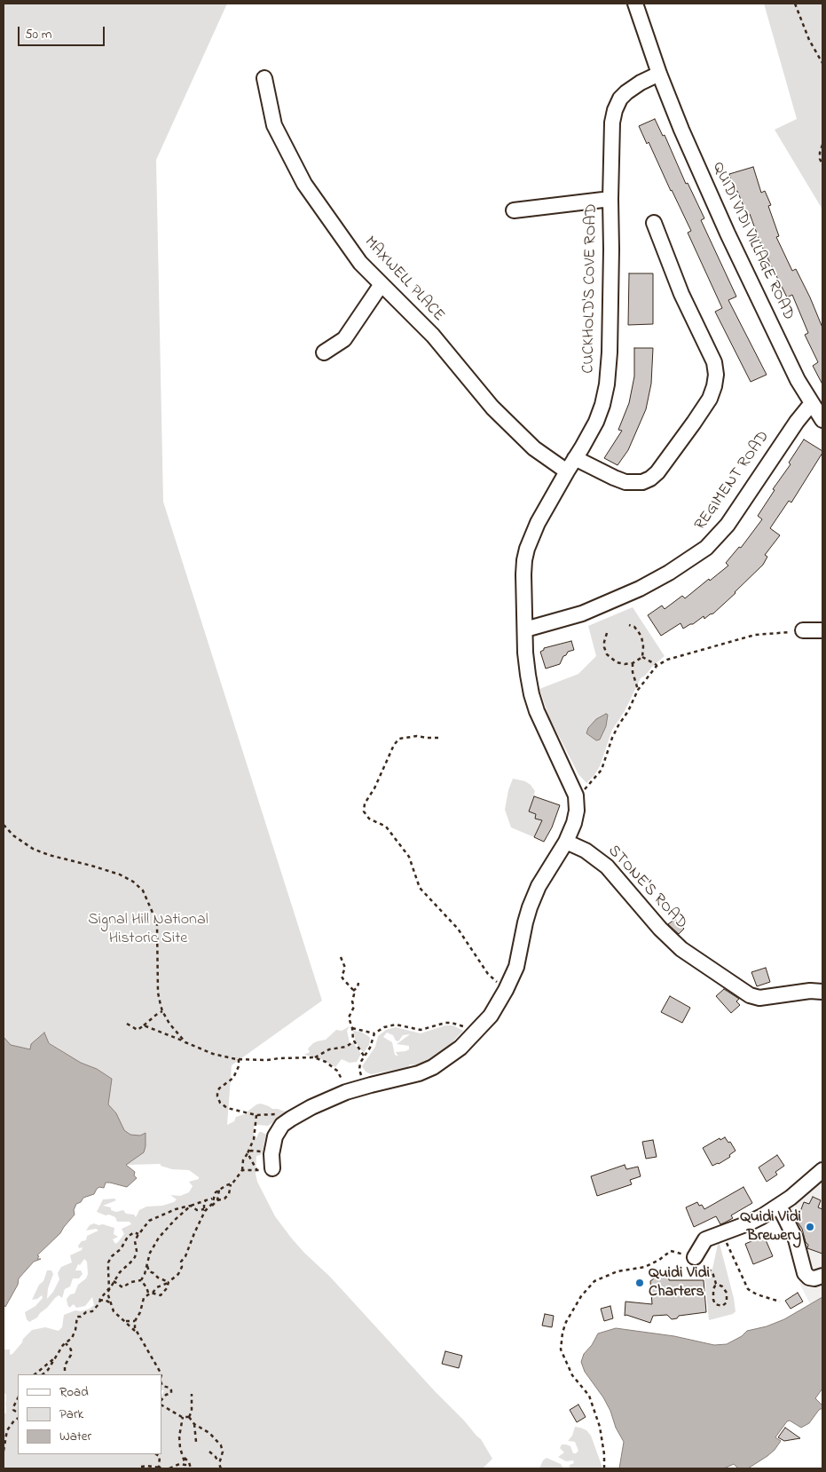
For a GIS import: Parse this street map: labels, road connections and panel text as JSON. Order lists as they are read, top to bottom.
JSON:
{
  "streets": {
    "street": [
      "QUIDI VIDI VILLAGE ROAD",
      "MAXWELL PLACE",
      "CUCKHOLD'S COVE ROAD",
      "REGIMENT ROAD",
      "STONE'S ROAD"
    ]
  },
  "crossings": [
    ["QUIDI VIDI VILLAGE ROAD", "CUCKHOLD'S COVE ROAD"],
    ["QUIDI VIDI VILLAGE ROAD", "REGIMENT ROAD"],
    ["MAXWELL PLACE", "CUCKHOLD'S COVE ROAD"],
    ["CUCKHOLD'S COVE ROAD", "REGIMENT ROAD"],
    ["CUCKHOLD'S COVE ROAD", "STONE'S ROAD"]
  ],
  "parks": ["Signal Hill National Historic Site"],
  "places": ["Quidi Vidi Brewery", "Quidi Vidi Charters"],
  "legend": ["Road", "Park", "Water"],
  "scale_bar": "50 m"
}
